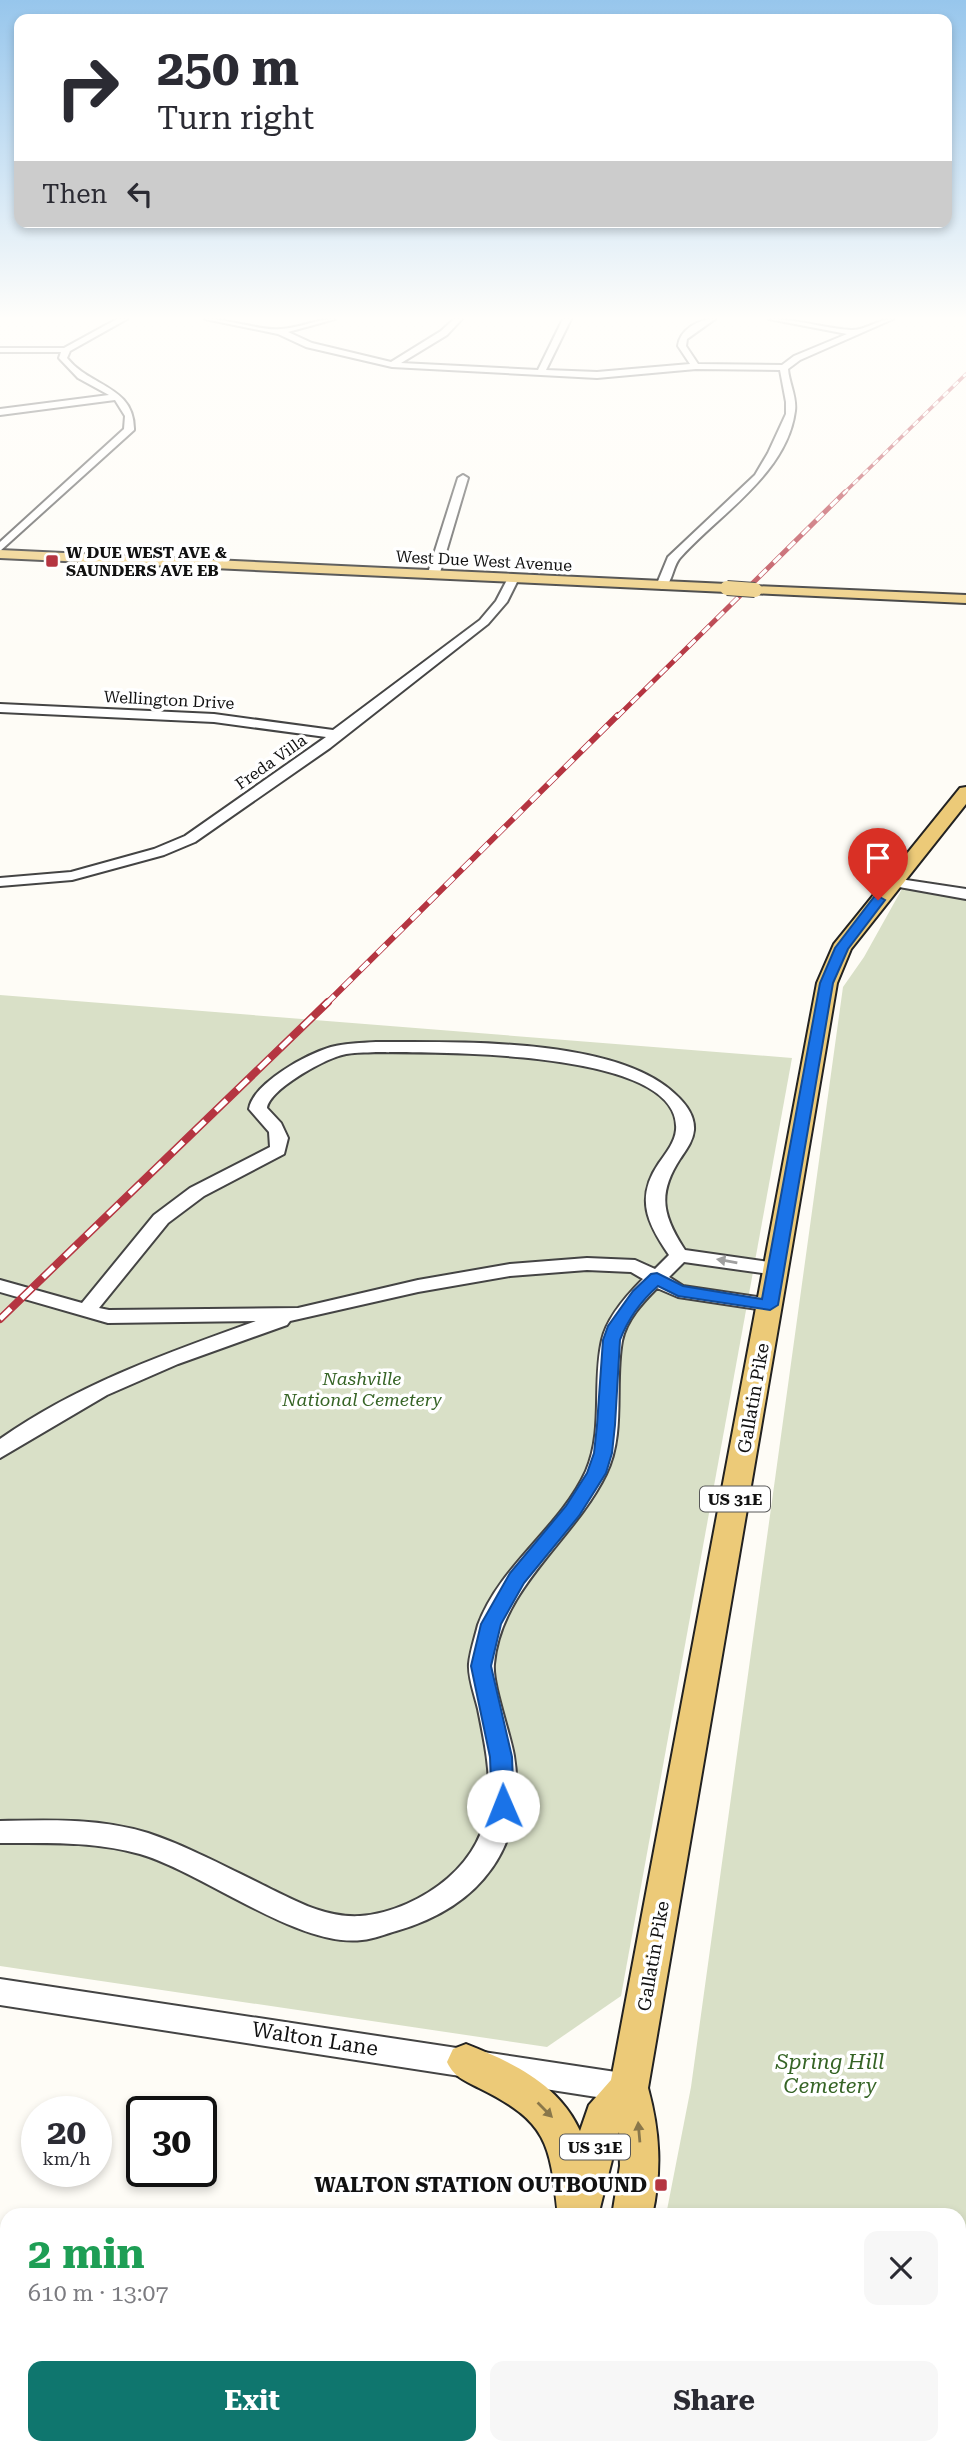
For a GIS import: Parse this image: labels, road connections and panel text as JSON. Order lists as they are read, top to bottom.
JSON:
{
  "streets": {
    "main road": ["West Due West Avenue", "Gallatin Pike", "US 31E"],
    "street": ["Wellington Drive", "Freda Villa", "Walton Lane"]
  },
  "crossings": [
    ["West Due West Avenue", "Freda Villa"],
    ["Wellington Drive", "Freda Villa"],
    ["Gallatin Pike", "US 31E"],
    ["Gallatin Pike", "Walton Lane"],
    ["US 31E", "Walton Lane"]
  ],
  "parks": ["Nashville National Cemetery", "Spring Hill Cemetery"],
  "places": {
    "transit": ["W DUE WEST AVE & SAUNDERS AVE EB", "WALTON STATION OUTBOUND"]
  },
  "page": {
    "turn": ["250 m", "Turn right"],
    "then": "Then",
    "speed": "20 km/h",
    "limit": "30",
    "heading": ["2 min", "610 m · 13:07"],
    "buttons": ["Exit", "Share"]
  }
}
